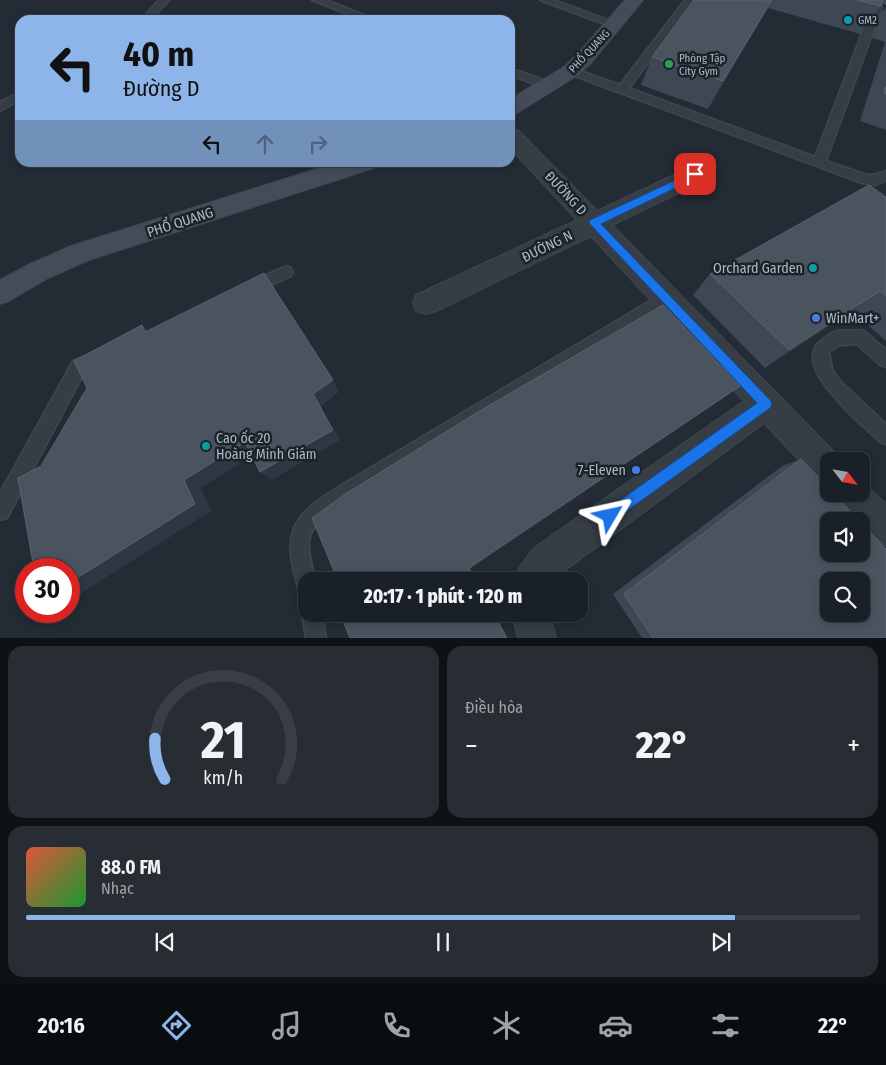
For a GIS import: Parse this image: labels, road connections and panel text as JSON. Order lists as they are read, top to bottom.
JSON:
{
  "streets": {
    "main road": ["PHỔ QUANG"],
    "street": ["ĐƯỜNG D", "ĐƯỜNG N"]
  },
  "crossings": [
    ["ĐƯỜNG D", "ĐƯỜNG N"]
  ],
  "places": [
    "GM2",
    "Phòng Tập City Gym",
    "Orchard Garden",
    "WinMart+",
    "Cao ốc 20 Hoàng Minh Giám",
    "7-Eleven"
  ],
  "north": "bottom right",
  "page": {
    "turn": ["40 m", "Đường D"],
    "limit": "30",
    "trip": "20:17 · 1 phút · 120 m",
    "tile": "Điều hòa",
    "heat": ["−", "22°", "+"],
    "song": ["88.0 FM", "Nhạc"],
    "tabs": ["20:16", "22°"],
    "gauge": ["21", "km/h"]
  }
}
